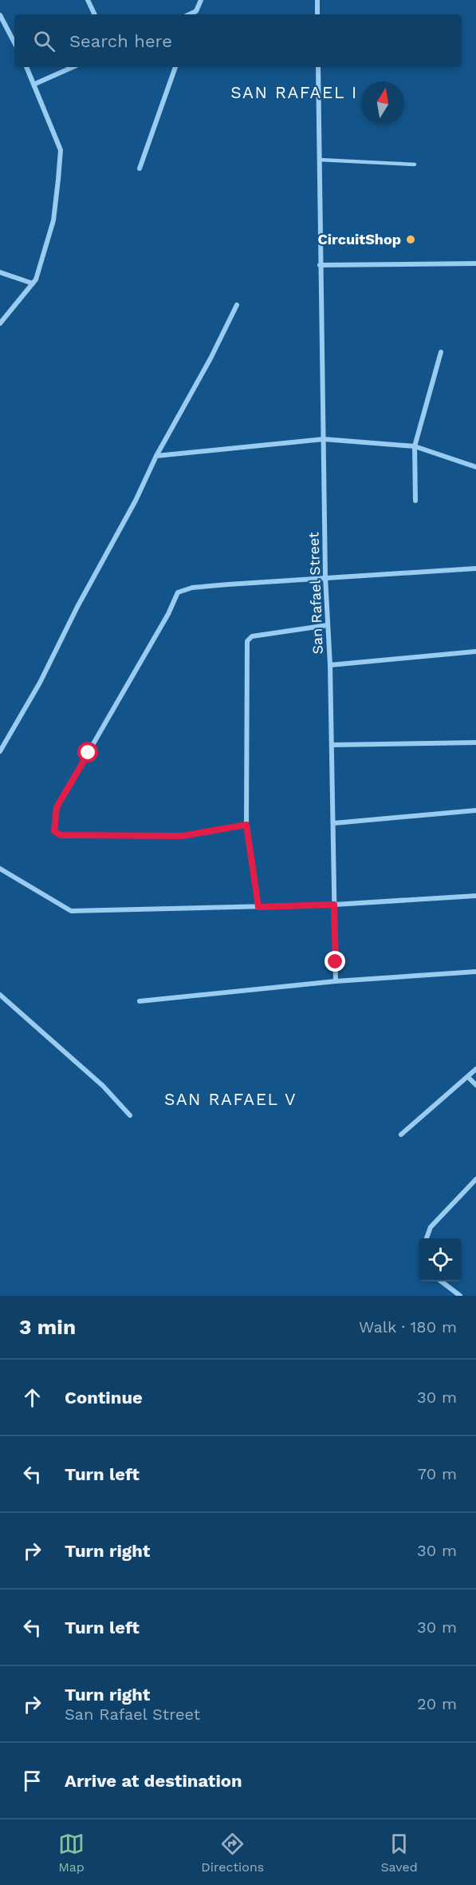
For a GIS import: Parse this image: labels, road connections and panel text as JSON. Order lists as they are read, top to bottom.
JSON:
{
  "streets": {
    "street": ["San Rafael Street"]
  },
  "districts": ["SAN RAFAEL I", "SAN RAFAEL V"],
  "places": ["CircuitShop"],
  "north": "top",
  "page": {
    "search": "Search here",
    "heading": ["3 min", "Walk · 180 m"],
    "list": [
      ["Continue", "30 m"],
      ["Turn left", "70 m"],
      ["Turn right", "30 m"],
      ["Turn left", "30 m"],
      ["Turn right", "San Rafael Street", "20 m"],
      "Arrive at destination"
    ],
    "nav": ["Map", "Directions", "Saved"]
  }
}
